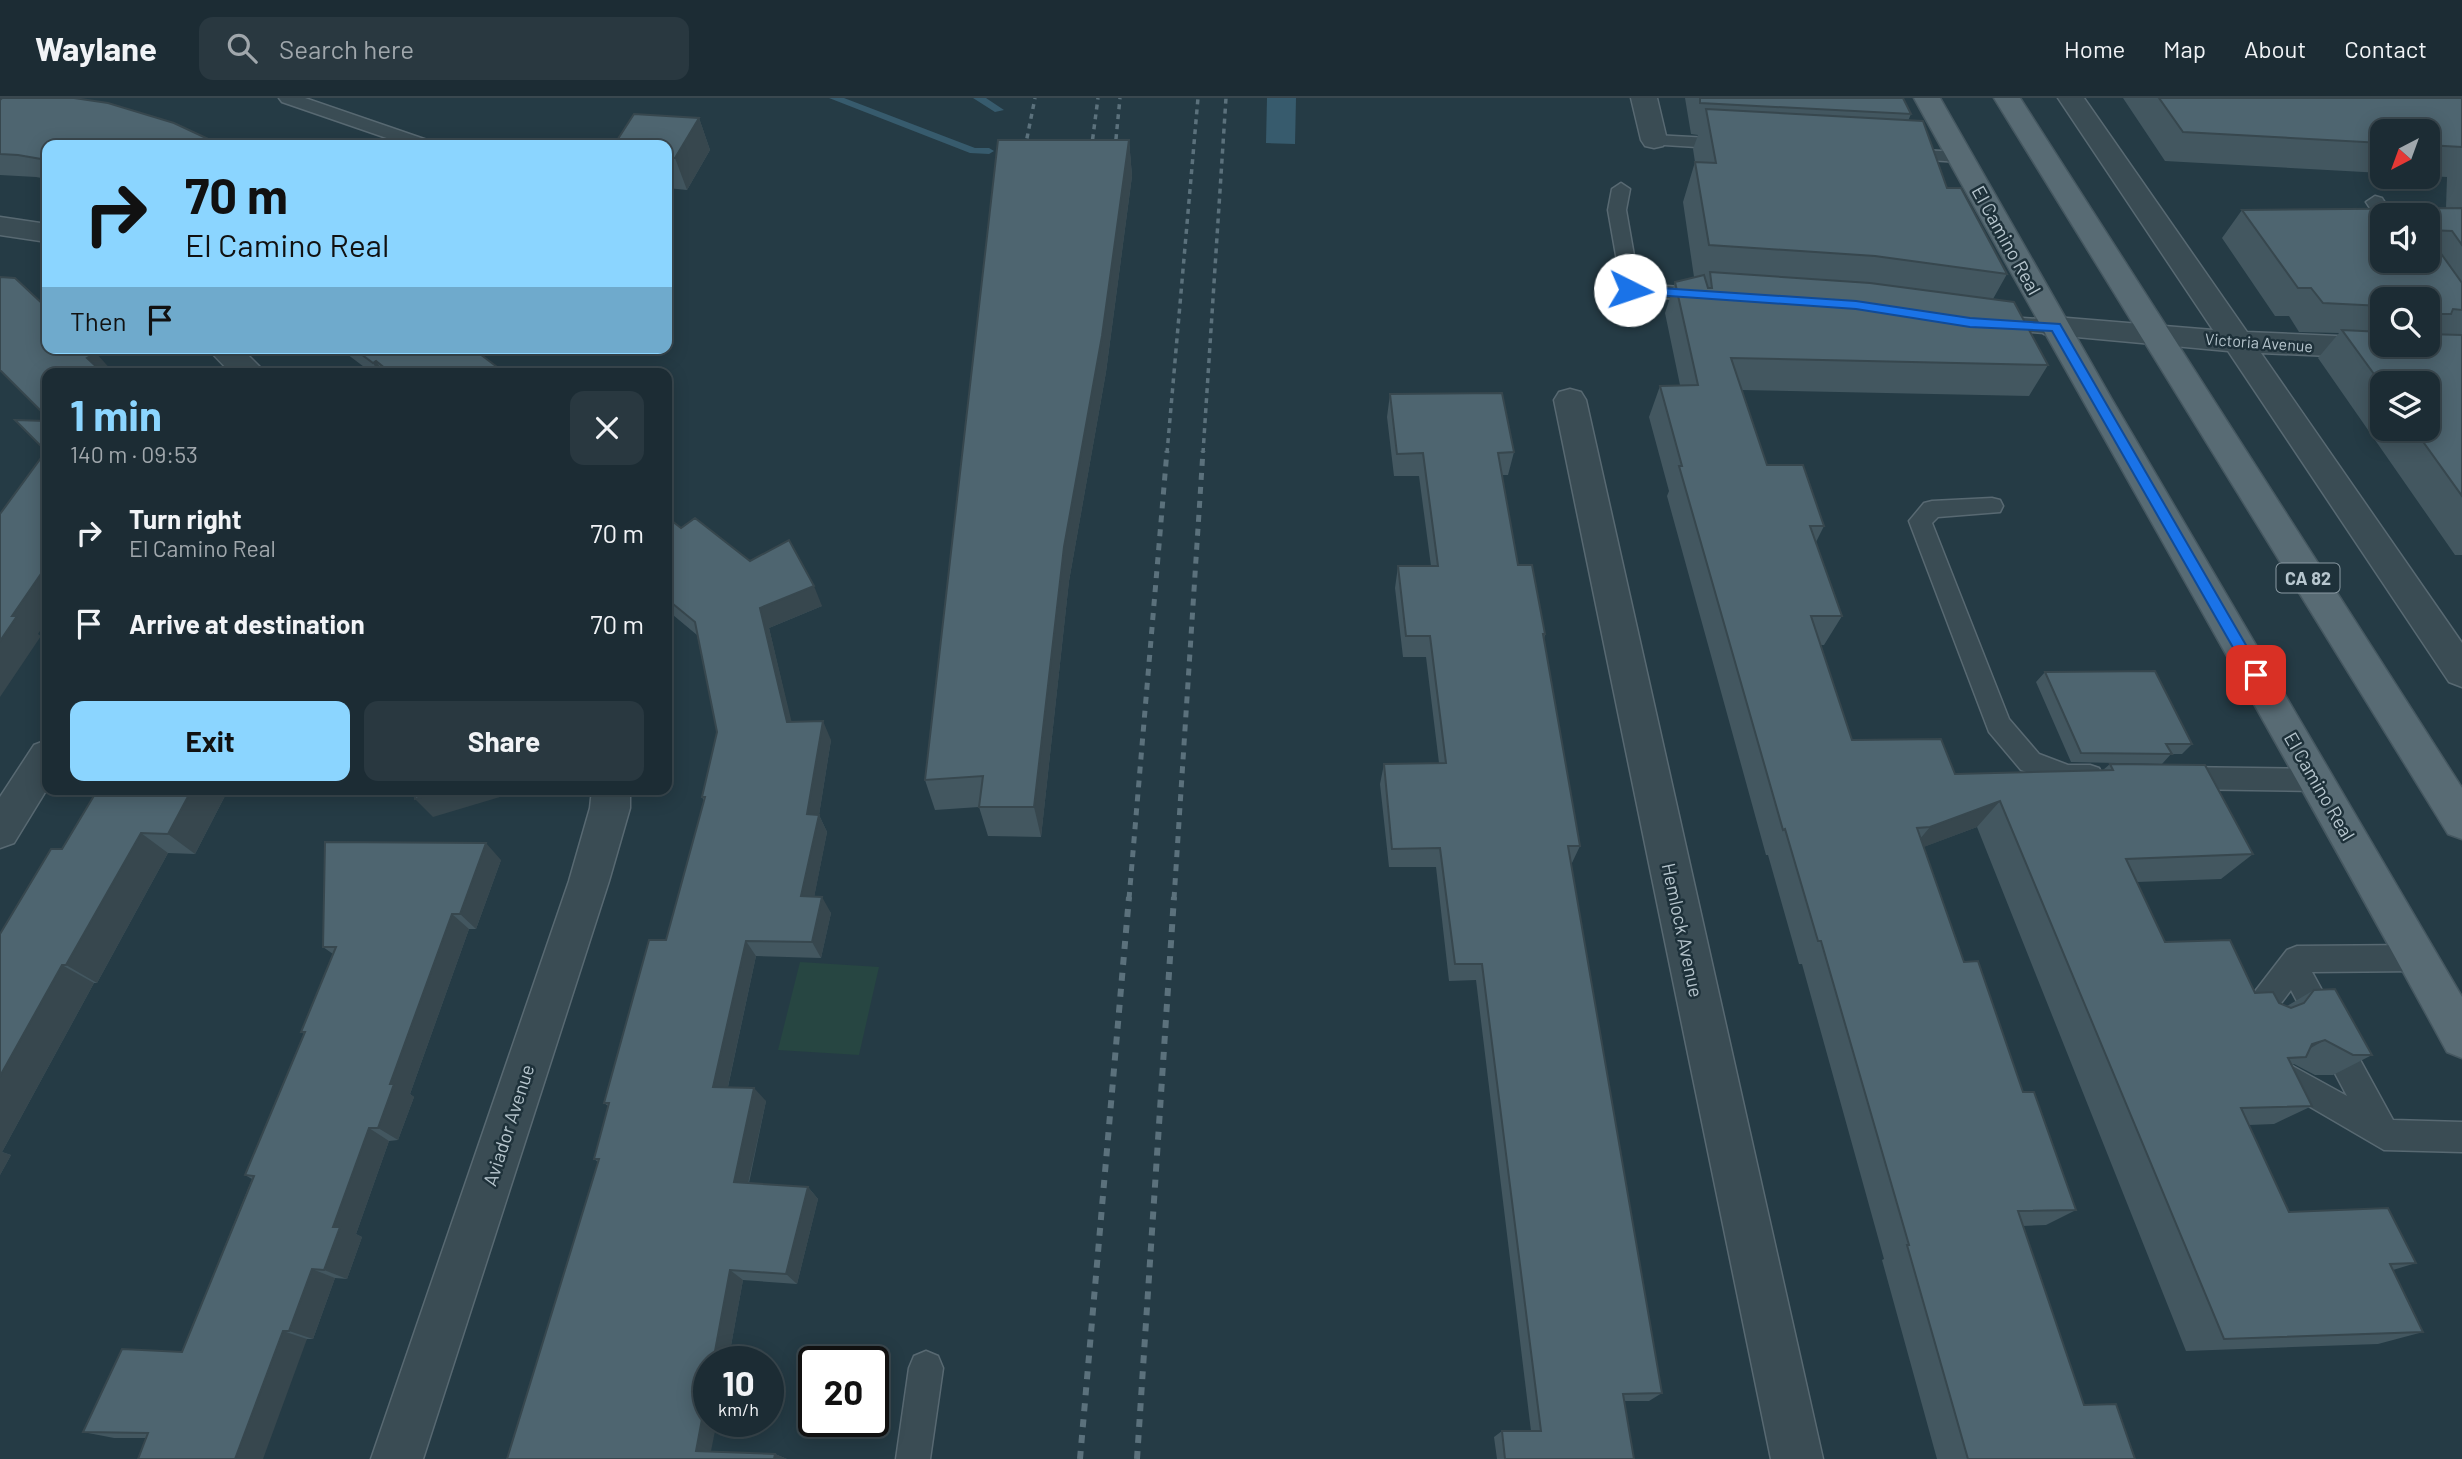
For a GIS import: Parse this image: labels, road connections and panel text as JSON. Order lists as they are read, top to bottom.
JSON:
{
  "streets": {
    "main road": ["El Camino Real", "CA 82"],
    "street": ["Victoria Avenue", "Hemlock Avenue", "Aviador Avenue"]
  },
  "crossings": [
    ["El Camino Real", "Victoria Avenue"],
    ["Victoria Avenue", "CA 82"]
  ],
  "north": "bottom left",
  "page": {
    "header": "Waylane",
    "search": "Search here",
    "nav": [
      "Home",
      "Map",
      "About",
      "Contact"
    ],
    "turn": ["70 m", "El Camino Real"],
    "then": "Then",
    "heading": ["1 min", "140 m · 09:53"],
    "list": [
      {
        "name": "Turn right",
        "note": "El Camino Real",
        "value": "70 m"
      },
      {
        "name": "Arrive at destination",
        "value": "70 m"
      }
    ],
    "buttons": ["Exit", "Share"],
    "speed": "10 km/h",
    "limit": "20"
  }
}
